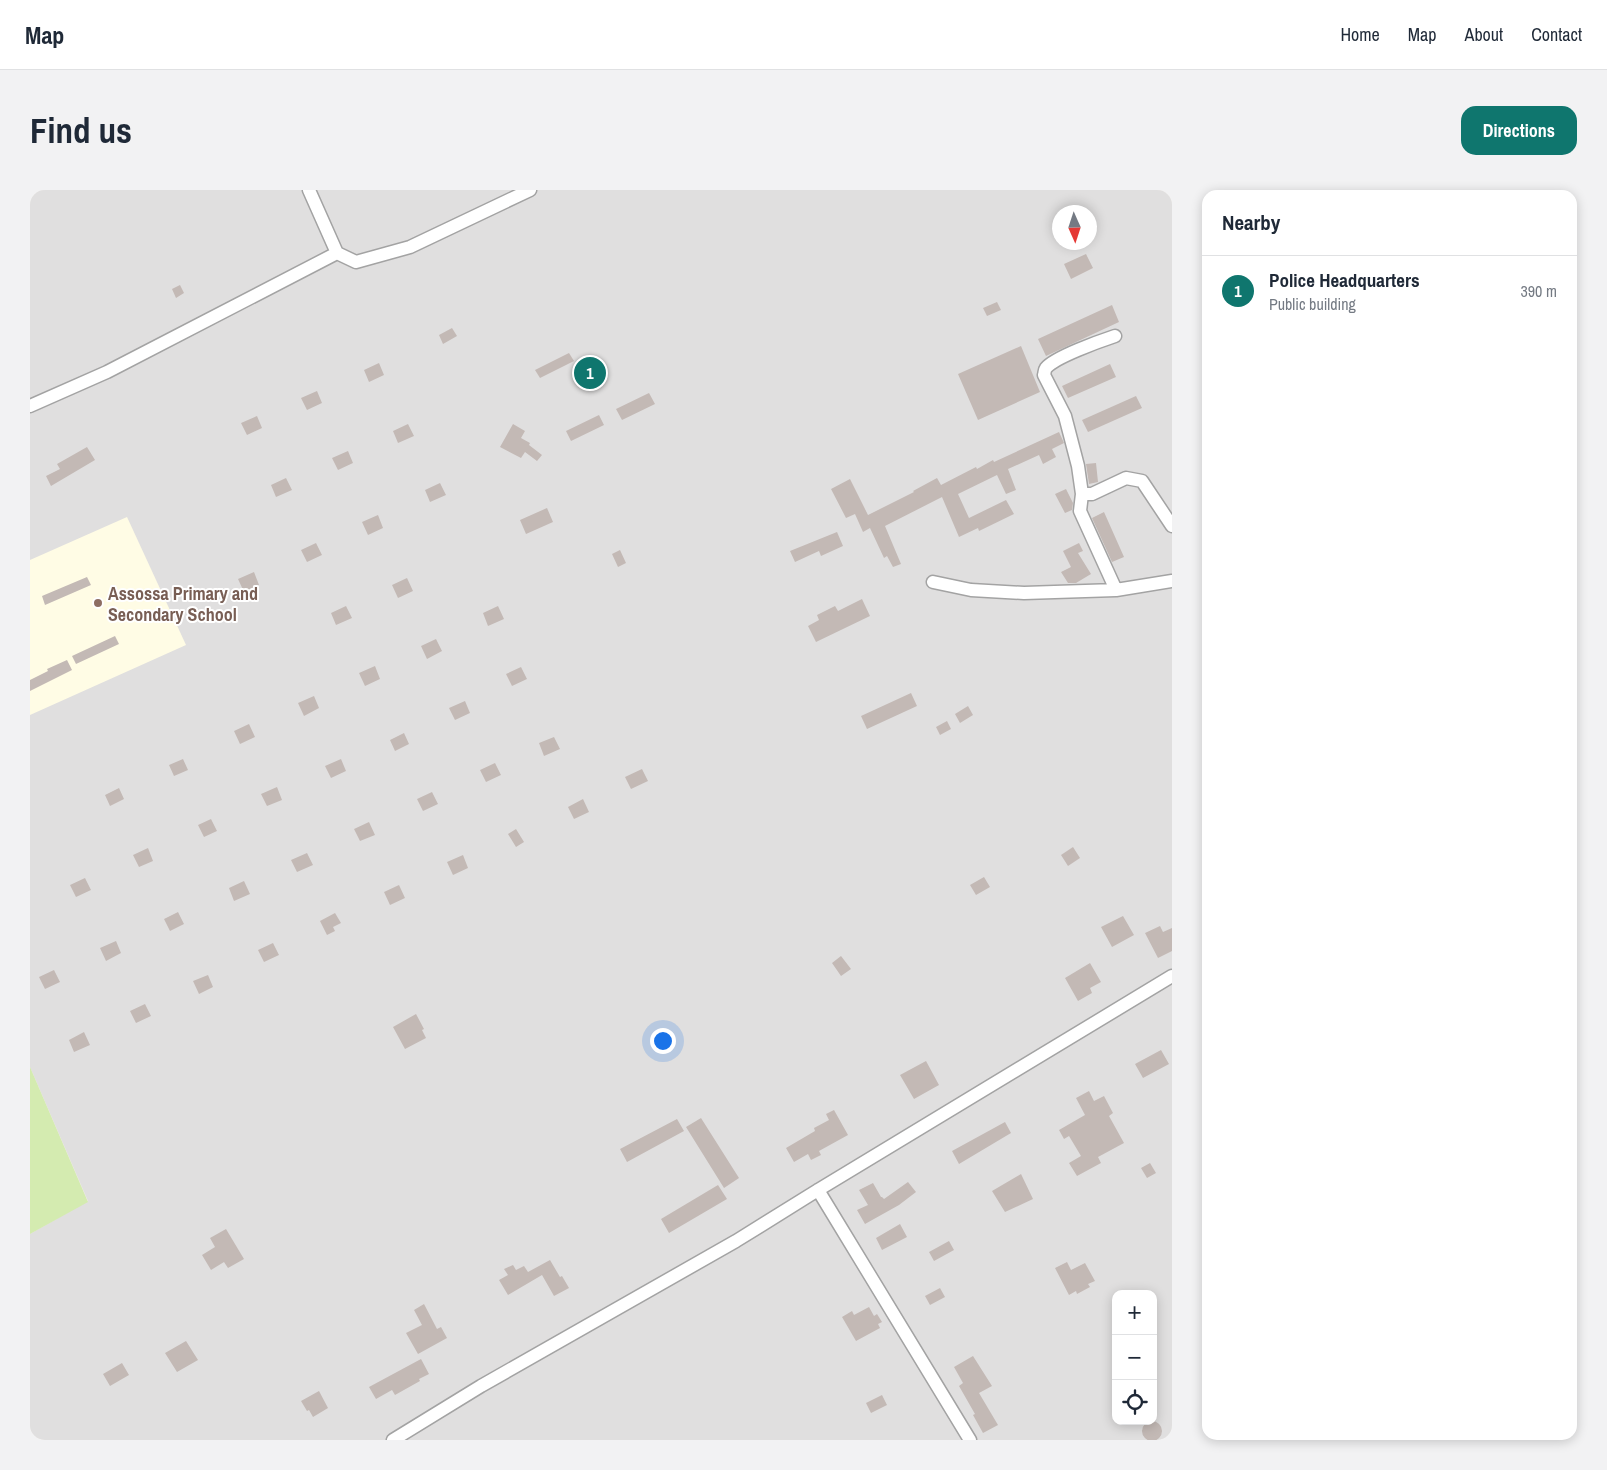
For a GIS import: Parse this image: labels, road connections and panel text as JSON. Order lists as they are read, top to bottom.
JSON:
{
  "places": ["Assossa Primary and Secondary School"],
  "north": "bottom",
  "page": {
    "header": "Map",
    "nav": [
      "Home",
      "Map",
      "About",
      "Contact"
    ],
    "buttons": "Directions",
    "title": "Find us",
    "heading": "Nearby",
    "list": [
      {
        "mark": "1",
        "name": "Police Headquarters",
        "note": "Public building",
        "value": "390 m"
      }
    ],
    "pins": "1",
    "map_buttons": ["+", "−"]
  }
}
